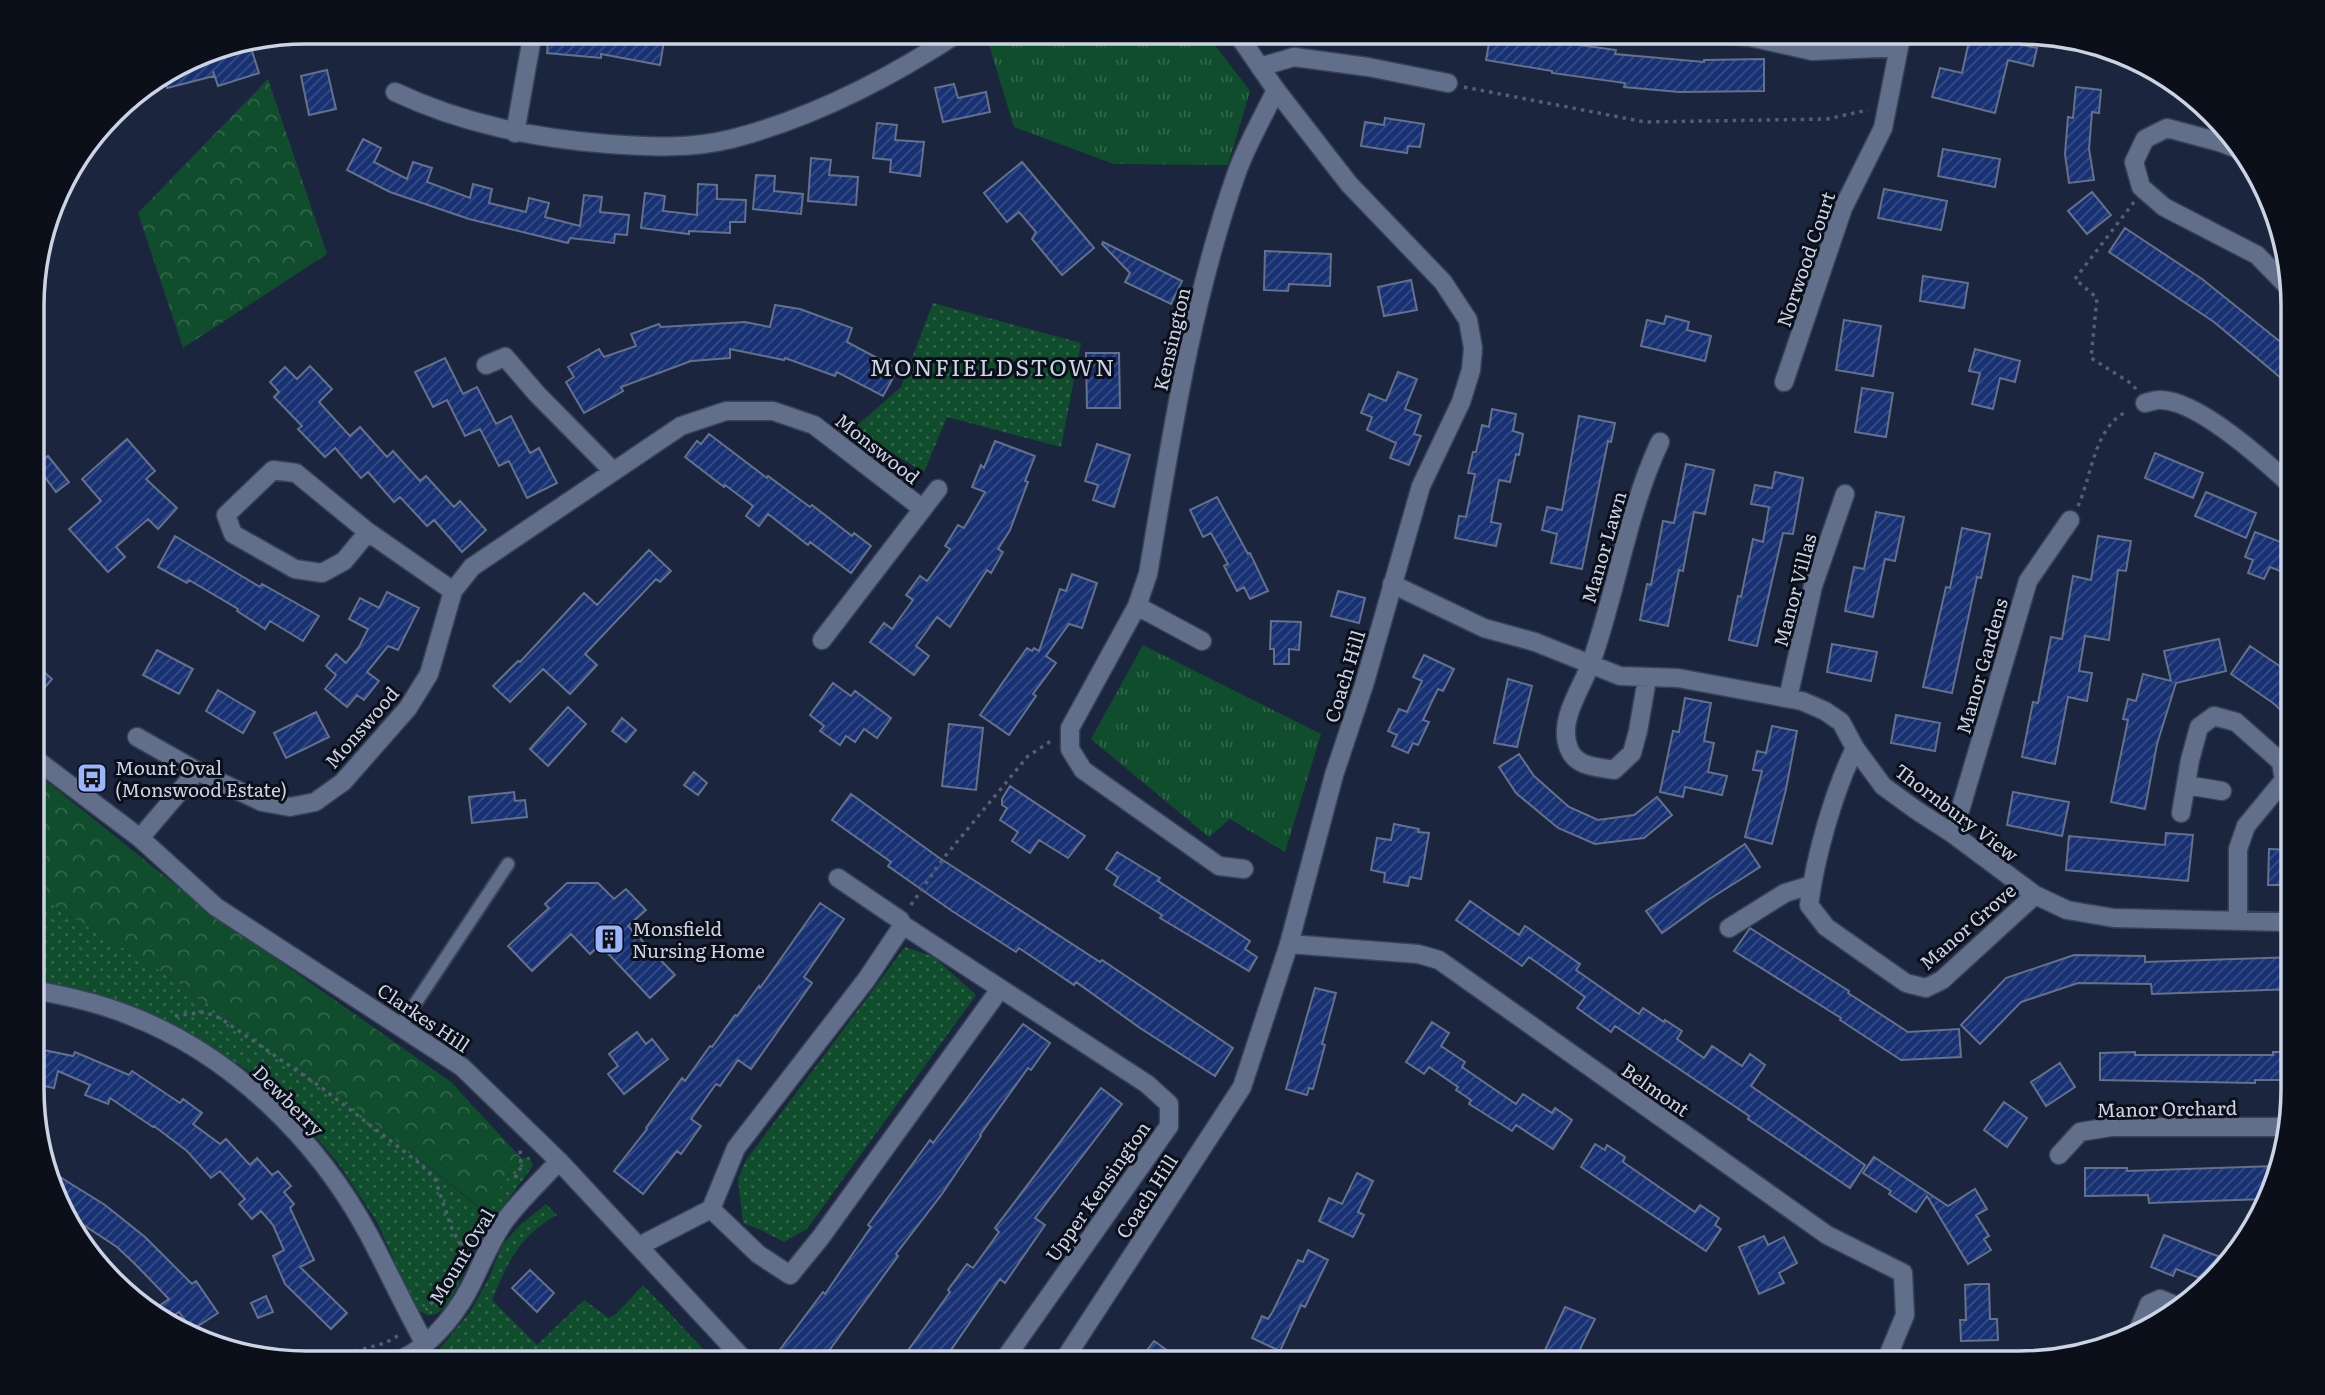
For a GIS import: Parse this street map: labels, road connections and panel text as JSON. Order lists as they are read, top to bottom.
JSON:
{
  "streets": {
    "street": [
      "Norwood Court",
      "Kensington",
      "Monswood",
      "Manor Lawn",
      "Manor Villas",
      "Manor Gardens",
      "Coach Hill",
      "Thornbury View",
      "Manor Grove",
      "Clarkes Hill",
      "Belmont",
      "Dewberry",
      "Manor Orchard",
      "Upper Kensington",
      "Mount Oval"
    ]
  },
  "crossings": [
    ["Kensington", "Coach Hill"],
    ["Manor Lawn", "Thornbury View"],
    ["Manor Villas", "Thornbury View"],
    ["Manor Gardens", "Thornbury View"],
    ["Coach Hill", "Thornbury View"],
    ["Coach Hill", "Belmont"],
    ["Thornbury View", "Manor Grove"],
    ["Clarkes Hill", "Mount Oval"],
    ["Dewberry", "Mount Oval"]
  ],
  "districts": ["MONFIELDSTOWN"],
  "places": {
    "bus stop": ["Mount Oval (Monswood Estate)"],
    "building": ["Monsfield Nursing Home"]
  }
}
